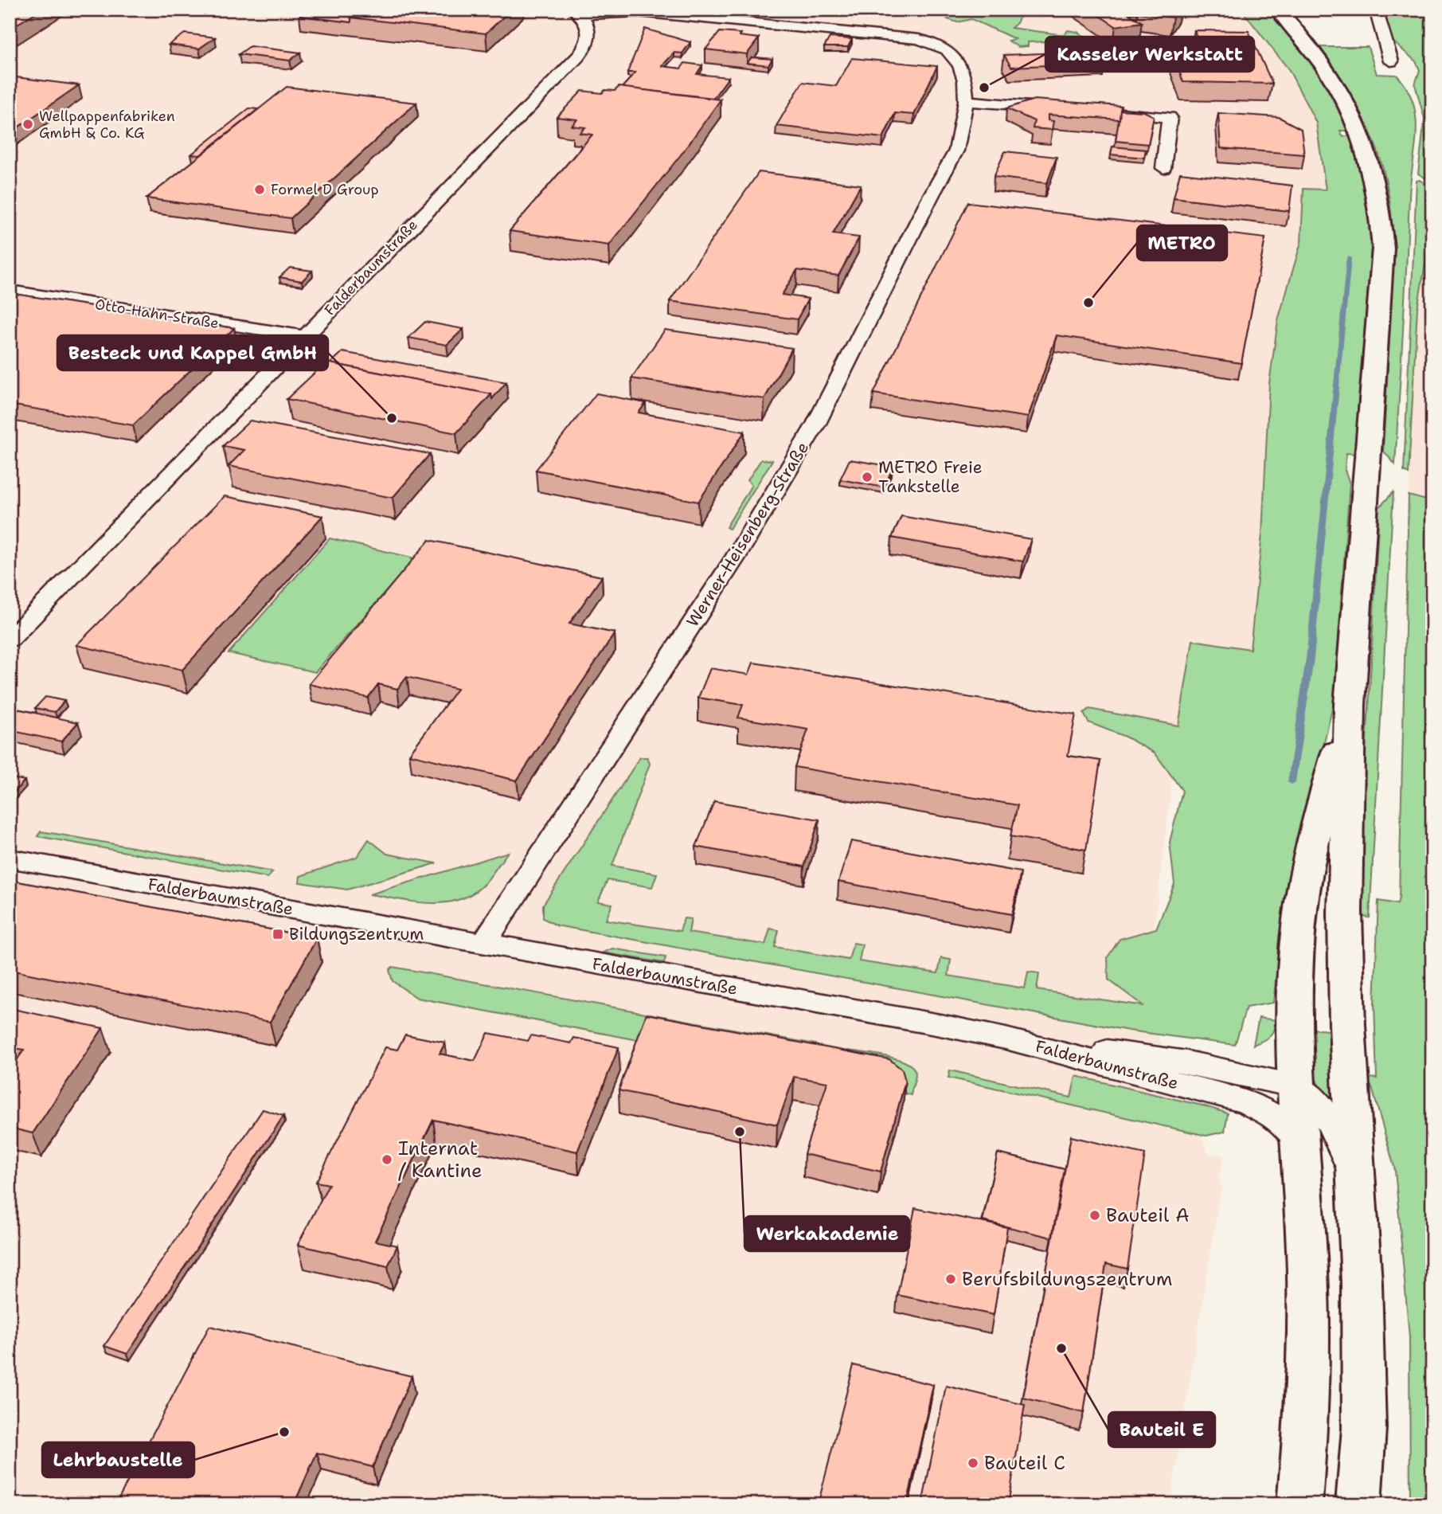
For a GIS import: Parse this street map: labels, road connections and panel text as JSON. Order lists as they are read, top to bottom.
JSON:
{
  "streets": {
    "street": ["Falderbaumstraße", "Otto-Hahn-Straße", "Werner-Heisenberg-Straße"]
  },
  "crossings": [
    ["Falderbaumstraße", "Otto-Hahn-Straße"],
    ["Falderbaumstraße", "Werner-Heisenberg-Straße"]
  ],
  "places": {
    "other": [
      "Kasseler Werkstatt",
      "Wellpappenfabriken GmbH & Co. KG",
      "Formel D Group",
      "METRO",
      "Besteck und Kappel GmbH",
      "METRO Freie Tankstelle",
      "Werkakademie",
      "Internat / Kantine",
      "Bauteil A",
      "Berufsbildungszentrum",
      "Bauteil E",
      "Lehrbaustelle",
      "Bauteil C"
    ],
    "transit": ["Bildungszentrum"]
  }
}
